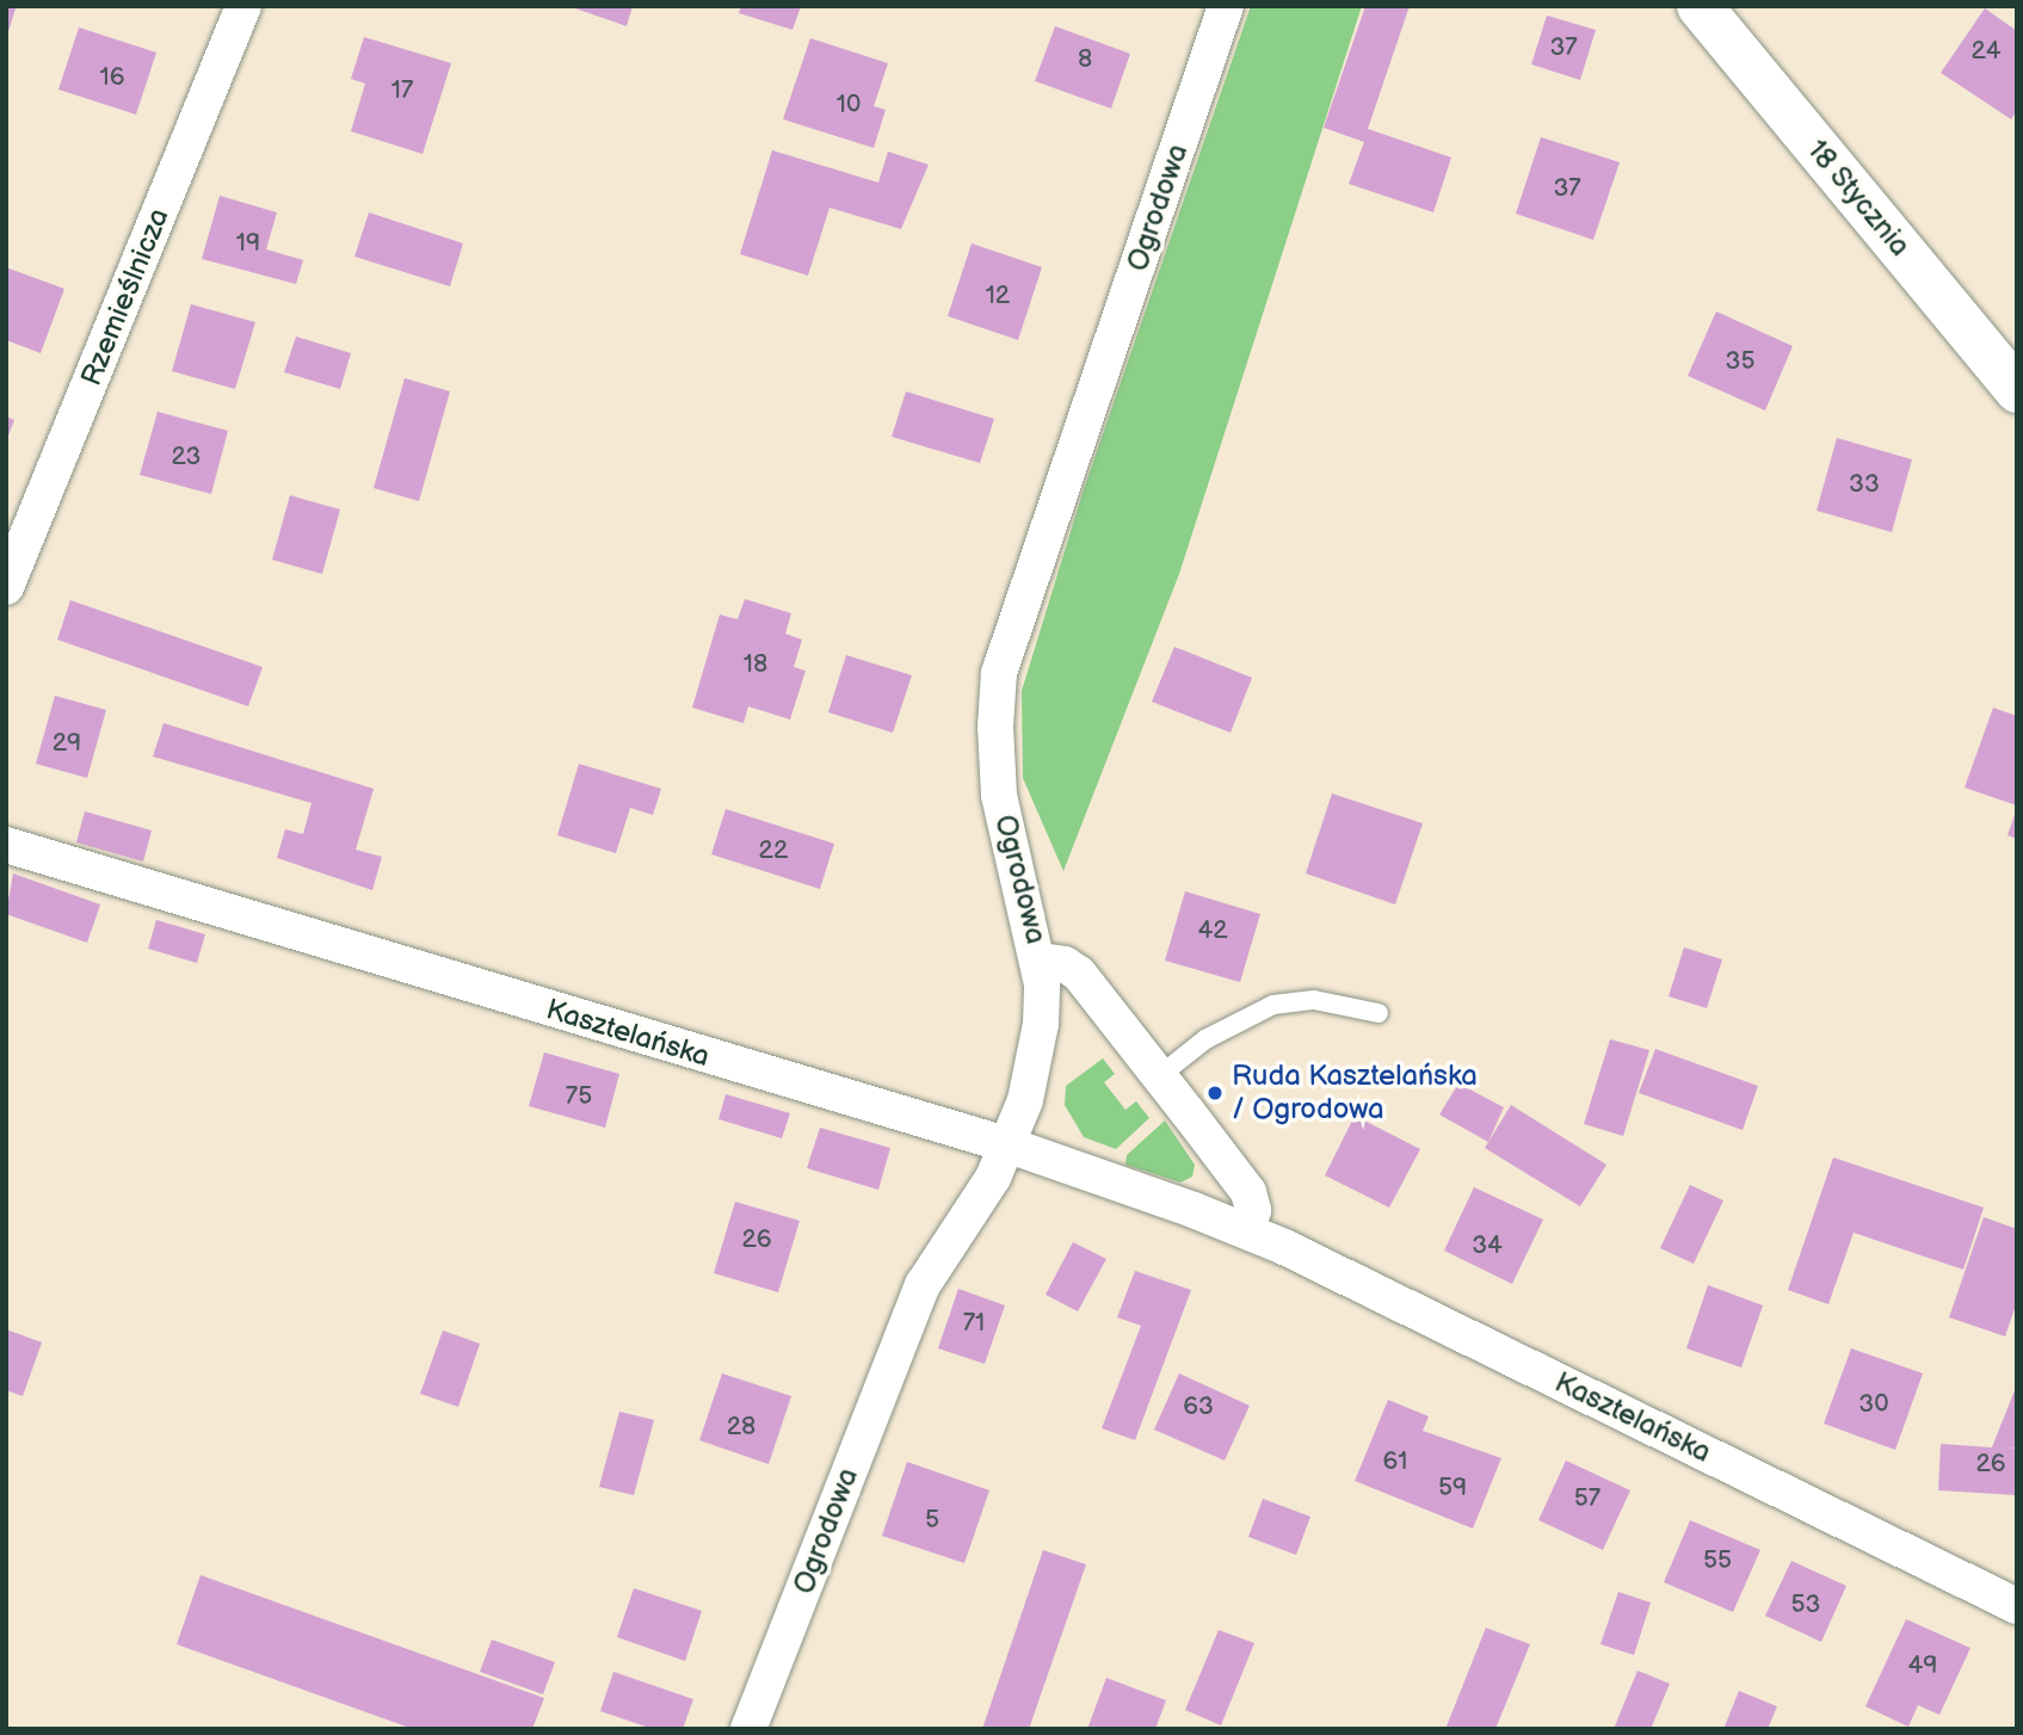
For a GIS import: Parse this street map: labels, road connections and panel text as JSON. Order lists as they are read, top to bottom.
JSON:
{
  "streets": {
    "main road": ["18 Stycznia"],
    "street": ["Ogrodowa", "Rzemieślnicza", "Kasztelańska"]
  },
  "crossings": [
    ["Ogrodowa", "Kasztelańska"]
  ],
  "places": ["Ruda Kasztelańska / Ogrodowa"],
  "house_numbers": [
    "37",
    "24",
    "8",
    "16",
    "17",
    "10",
    "37",
    "19",
    "12",
    "35",
    "23",
    "33",
    "18",
    "29",
    "22",
    "42",
    "75",
    "26",
    "34",
    "71",
    "30",
    "63",
    "28",
    "61",
    "26",
    "59",
    "57",
    "5",
    "55",
    "53",
    "49"
  ]
}
